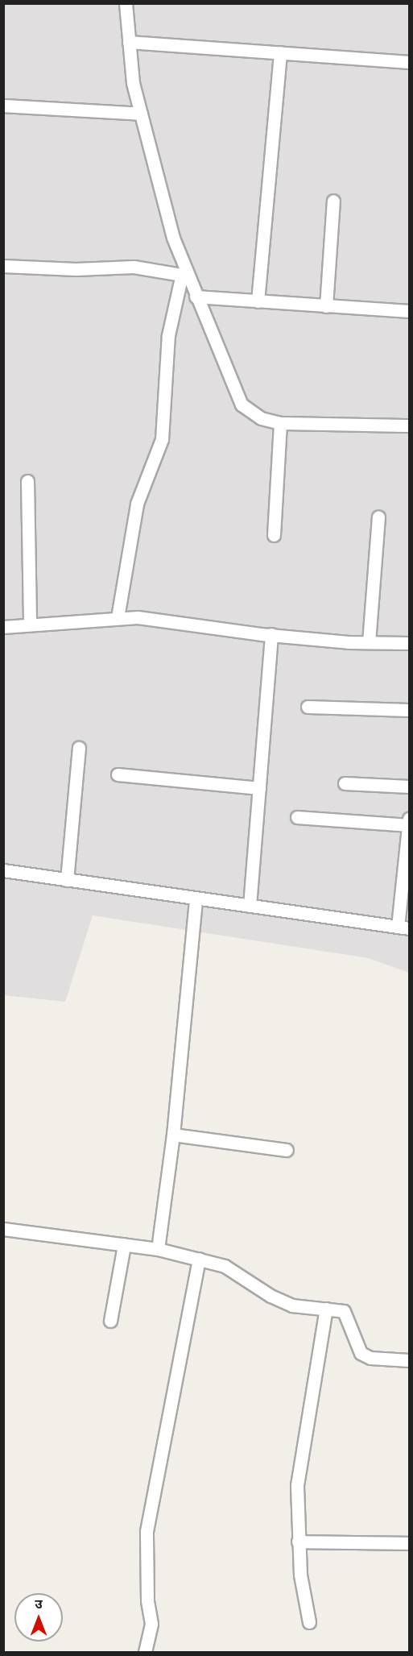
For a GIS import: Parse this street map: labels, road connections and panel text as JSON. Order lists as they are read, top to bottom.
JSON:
{
  "north": "top"
}
